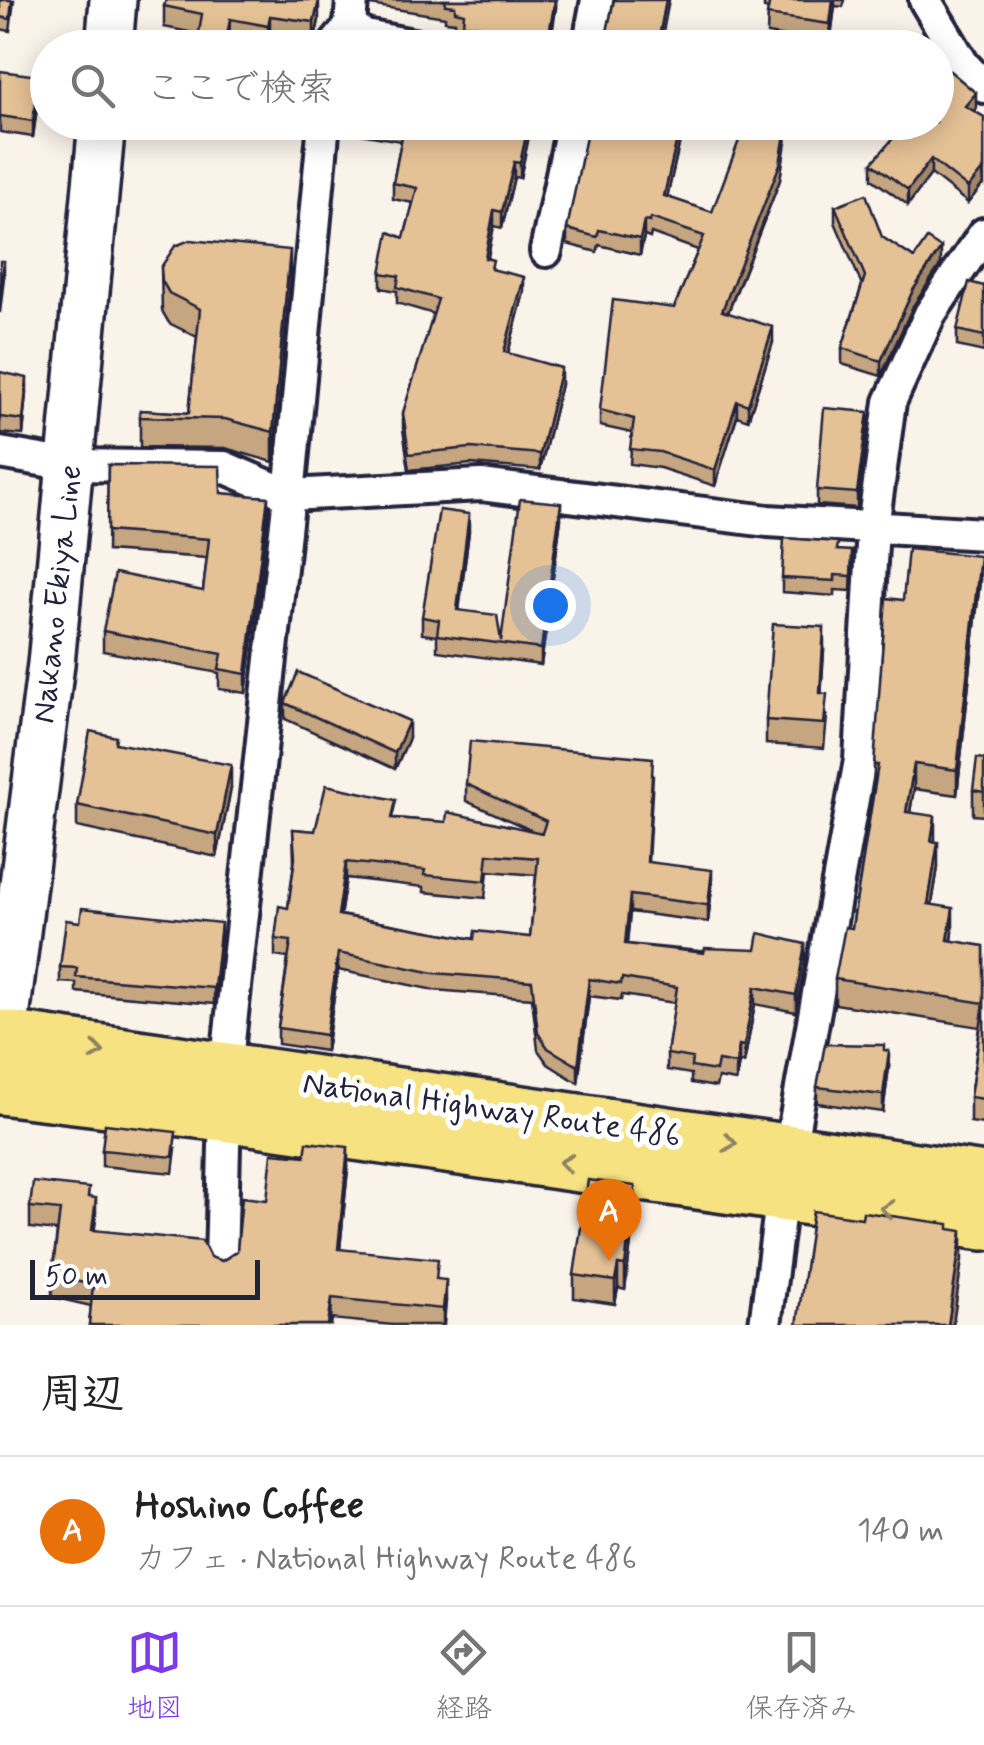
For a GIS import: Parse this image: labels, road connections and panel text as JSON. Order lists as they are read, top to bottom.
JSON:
{
  "streets": {
    "highway": ["National Highway Route 486"],
    "main road": ["Nakano Ekiya Line"]
  },
  "crossings": [
    ["Nakano Ekiya Line", "National Highway Route 486"]
  ],
  "scale_bar": "50 m",
  "page": {
    "search": "ここで検索",
    "pins": "A",
    "scale": "50 m",
    "heading": "周辺",
    "list": [
      {
        "mark": "A",
        "name": "Hoshino Coffee",
        "note": "カフェ · National Highway Route 486",
        "value": "140 m"
      }
    ],
    "nav": ["地図", "経路", "保存済み"]
  }
}
